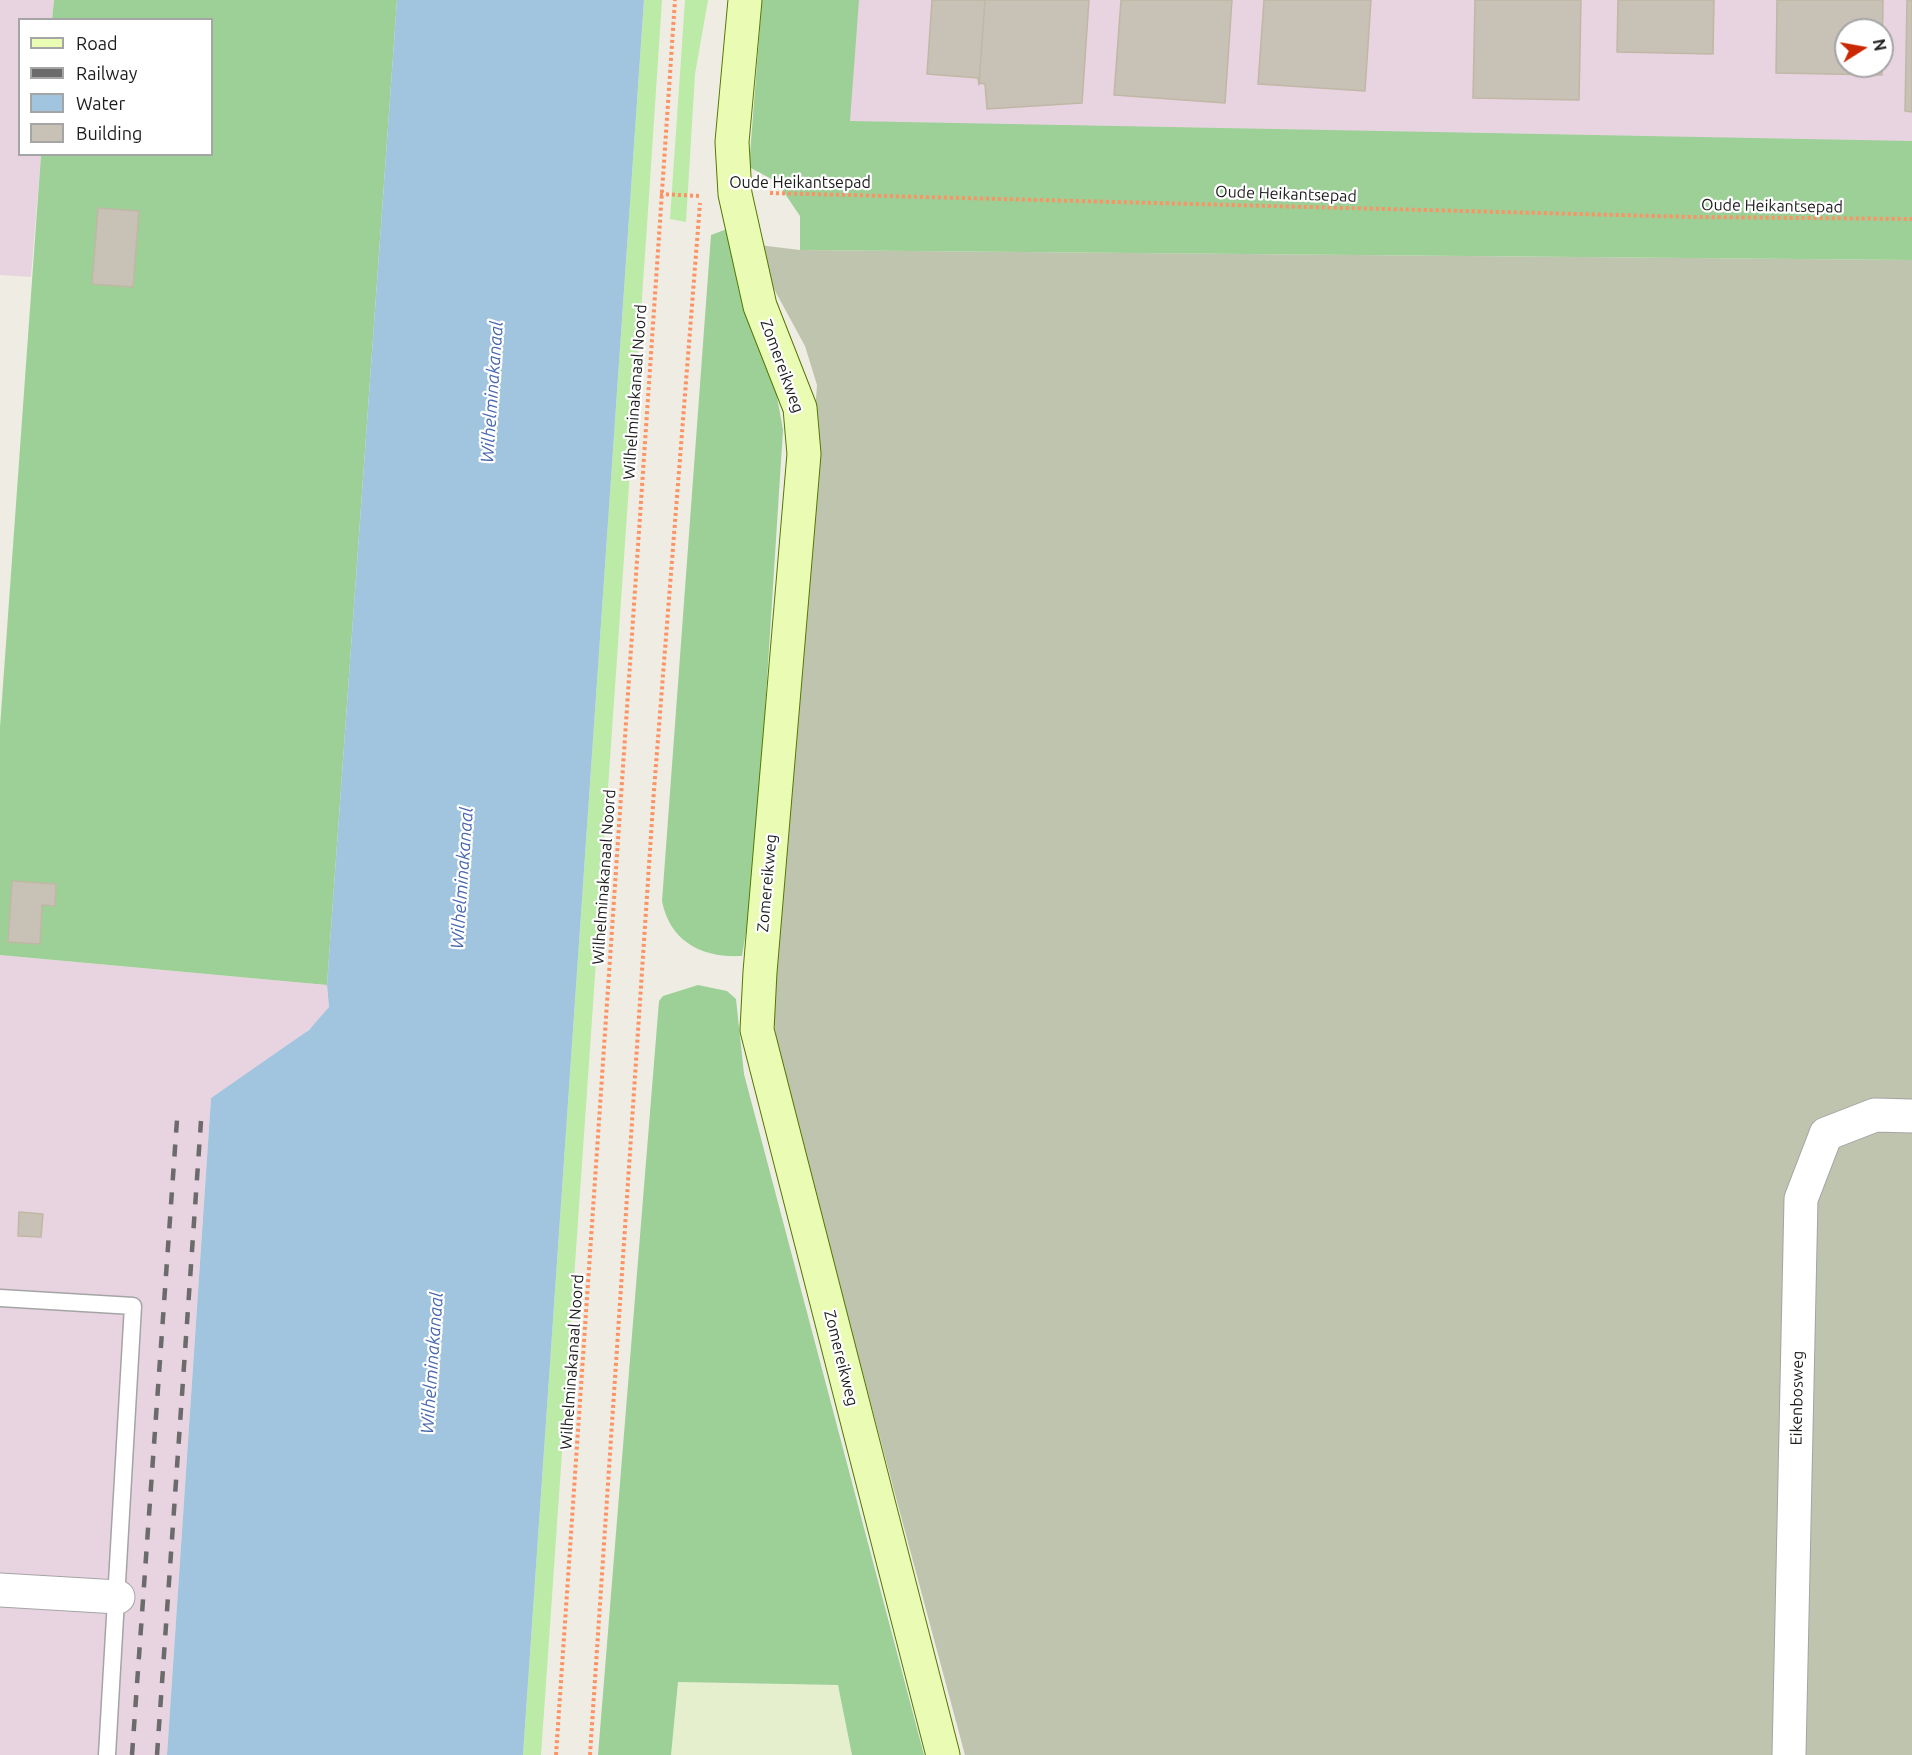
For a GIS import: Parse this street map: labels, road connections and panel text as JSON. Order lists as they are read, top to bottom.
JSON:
{
  "streets": {
    "street": ["Zomereikweg", "Eikenbosweg"],
    "path": ["Oude Heikantsepad", "Wilhelminakanaal Noord"]
  },
  "crossings": [
    ["Oude Heikantsepad", "Zomereikweg"],
    ["Oude Heikantsepad", "Wilhelminakanaal Noord"]
  ],
  "water": ["Wilhelminakanaal"],
  "legend": [
    "Road",
    "Railway",
    "Water",
    "Building"
  ],
  "north": "right"
}
